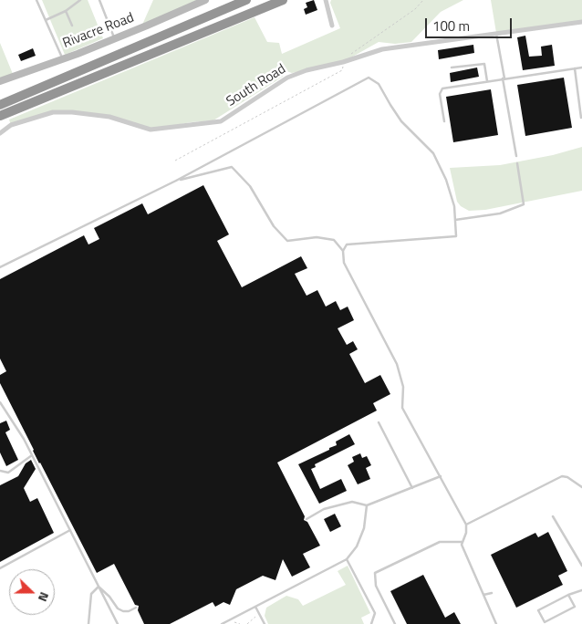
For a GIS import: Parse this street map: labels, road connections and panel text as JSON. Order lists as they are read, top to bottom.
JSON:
{
  "streets": {
    "main road": ["Rivacre Road"],
    "street": ["South Road"]
  },
  "scale_bar": "100 m",
  "north": "right"
}
